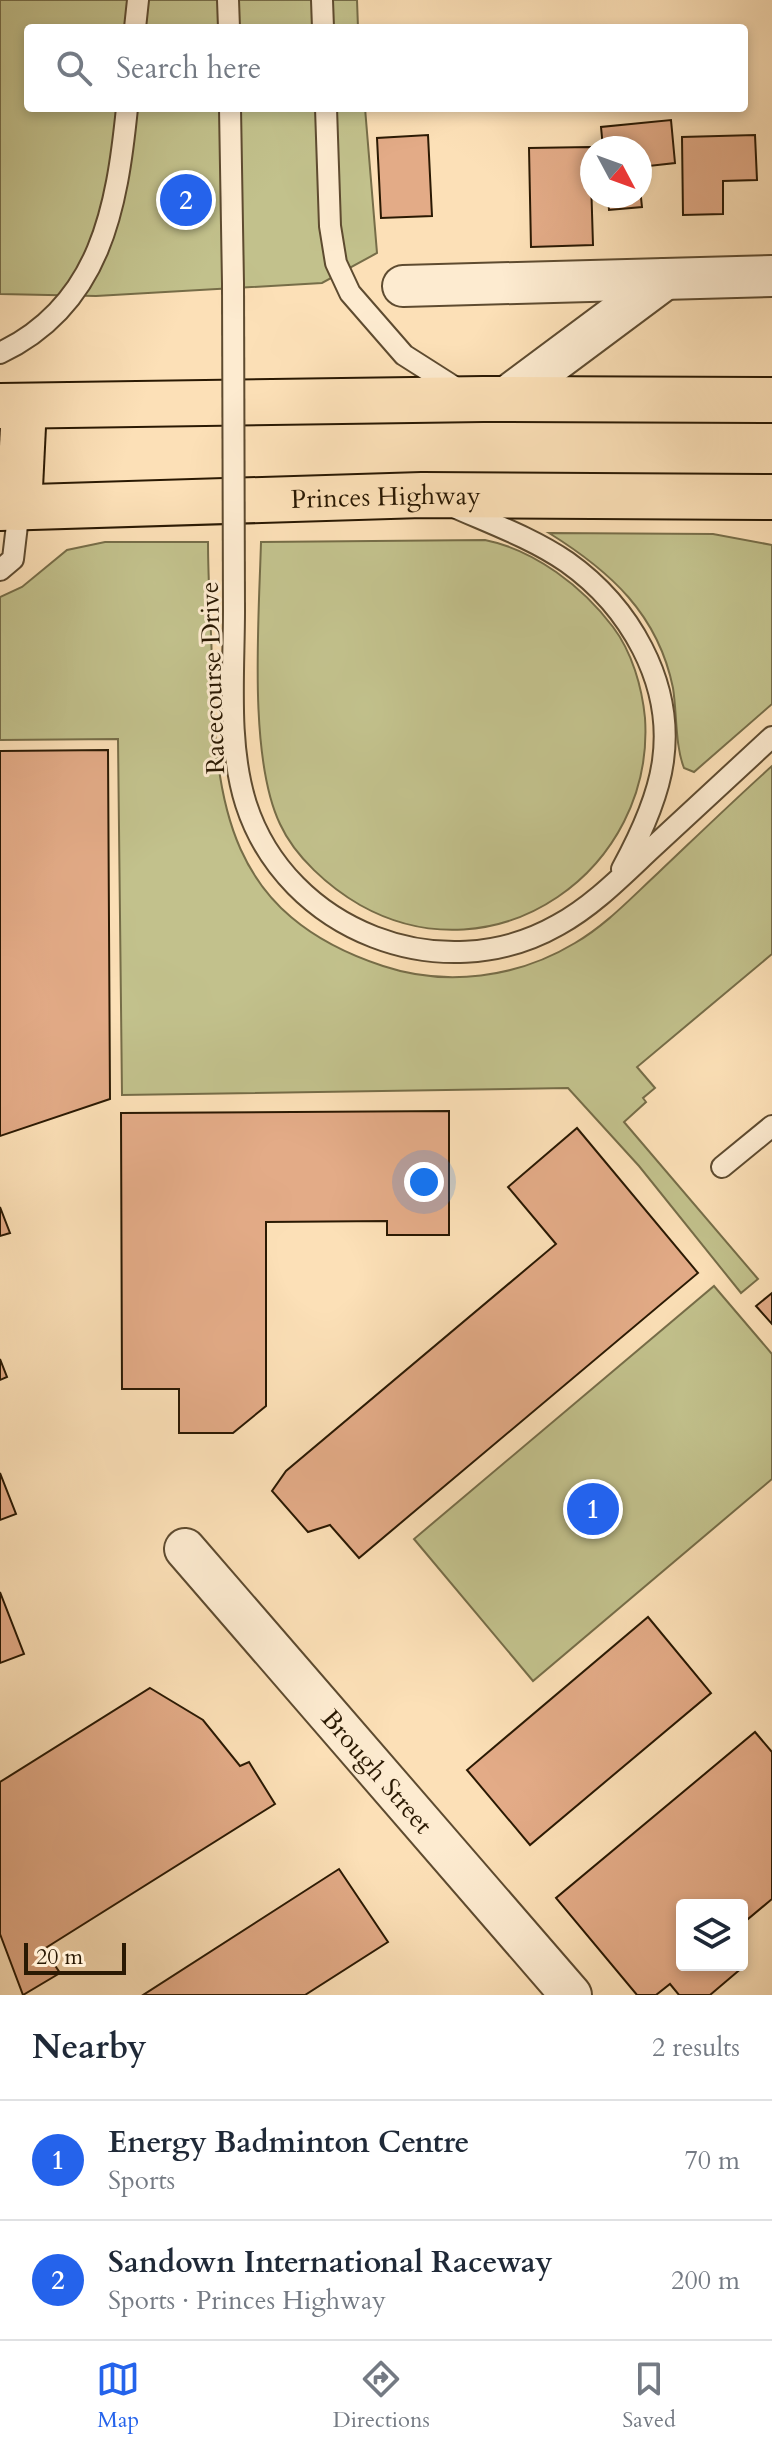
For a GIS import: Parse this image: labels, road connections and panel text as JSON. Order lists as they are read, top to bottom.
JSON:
{
  "streets": {
    "highway": ["Princes Highway"],
    "street": ["Brough Street"],
    "lane": ["Racecourse Drive"]
  },
  "crossings": [
    ["Princes Highway", "Racecourse Drive"]
  ],
  "scale_bar": "20 m",
  "north": "bottom right",
  "page": {
    "search": "Search here",
    "pins": ["2", "1"],
    "scale": "20 m",
    "heading": ["Nearby", "2 results"],
    "list": [
      {
        "mark": "1",
        "name": "Energy Badminton Centre",
        "note": "Sports",
        "value": "70 m"
      },
      {
        "mark": "2",
        "name": "Sandown International Raceway",
        "note": "Sports · Princes Highway",
        "value": "200 m"
      }
    ],
    "nav": ["Map", "Directions", "Saved"]
  }
}
